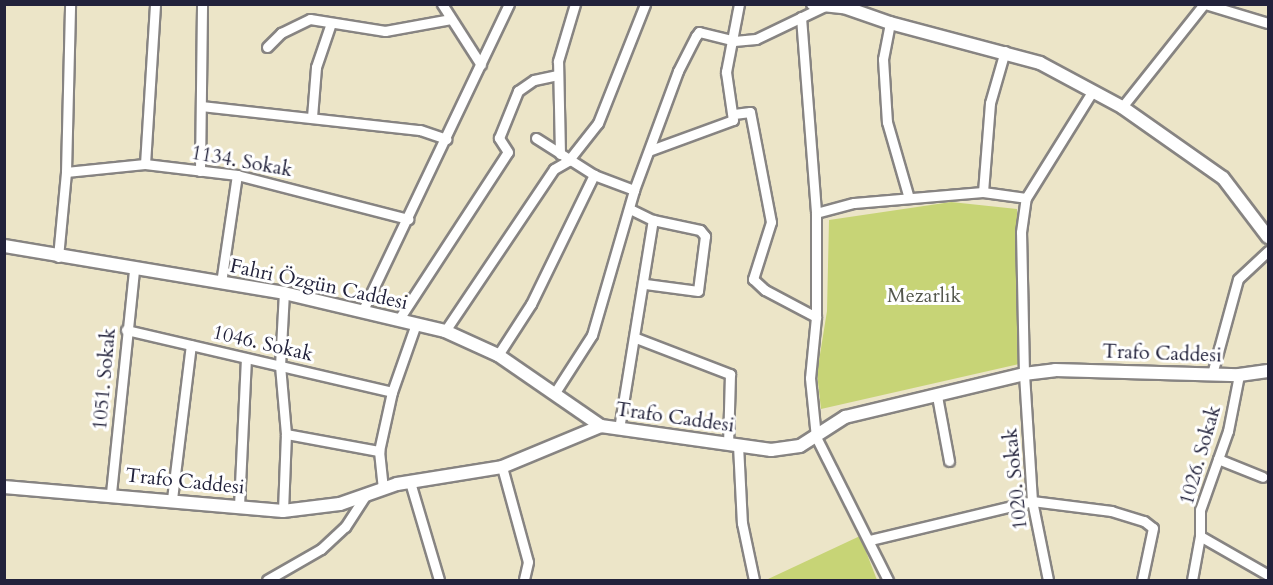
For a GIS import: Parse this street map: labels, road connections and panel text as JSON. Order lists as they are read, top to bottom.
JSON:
{
  "streets": {
    "street": [
      "1134. Sokak",
      "Fahri Özgün Caddesi",
      "1046. Sokak",
      "Trafo Caddesi",
      "1051. Sokak",
      "1026. Sokak",
      "1020. Sokak"
    ]
  },
  "crossings": [
    ["Fahri Özgün Caddesi", "Trafo Caddesi"],
    ["Fahri Özgün Caddesi", "1051. Sokak"],
    ["1046. Sokak", "1051. Sokak"],
    ["Trafo Caddesi", "1051. Sokak"],
    ["Trafo Caddesi", "1026. Sokak"],
    ["Trafo Caddesi", "1020. Sokak"]
  ],
  "parks": ["Mezarlık"]
}
